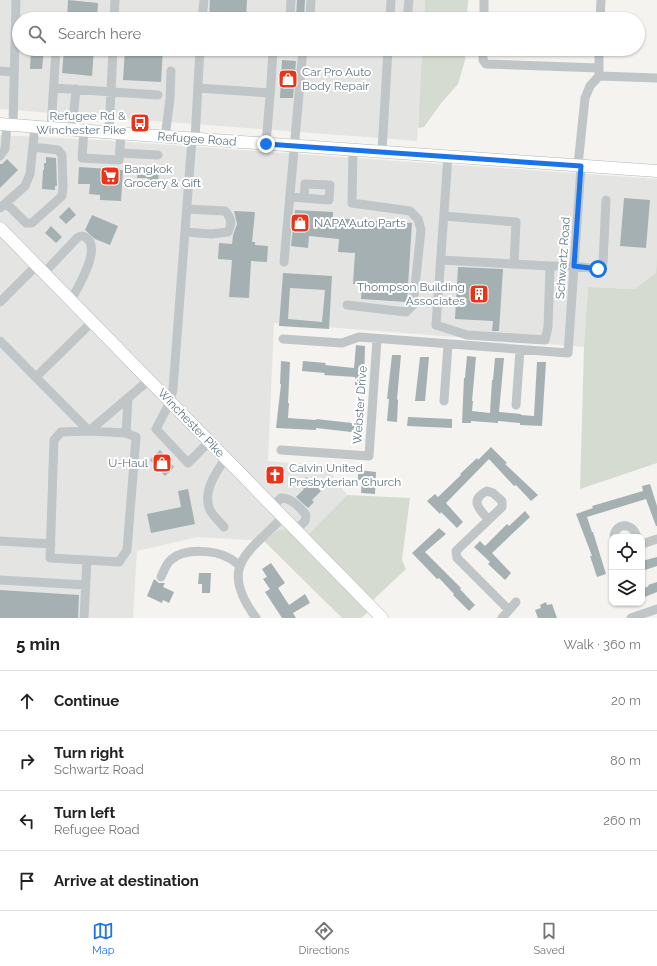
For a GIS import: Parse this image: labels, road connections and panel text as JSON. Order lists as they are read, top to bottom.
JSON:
{
  "streets": {
    "main road": ["Refugee Road", "Winchester Pike"],
    "street": ["Schwartz Road", "Webster Drive"]
  },
  "crossings": [
    ["Refugee Road", "Schwartz Road"]
  ],
  "places": {
    "shop": ["Car Pro Auto Body Repair", "NAPA Auto Parts", "U-Haul"],
    "bus stop": ["Refugee Rd & Winchester Pike"],
    "supermarket": ["Bangkok Grocery & Gift"],
    "building": ["Thompson Building Associates"],
    "church": ["Calvin United Presbyterian Church"]
  },
  "page": {
    "search": "Search here",
    "heading": ["5 min", "Walk · 360 m"],
    "list": [
      ["Continue", "20 m"],
      ["Turn right", "Schwartz Road", "80 m"],
      ["Turn left", "Refugee Road", "260 m"],
      "Arrive at destination"
    ],
    "nav": ["Map", "Directions", "Saved"]
  }
}
